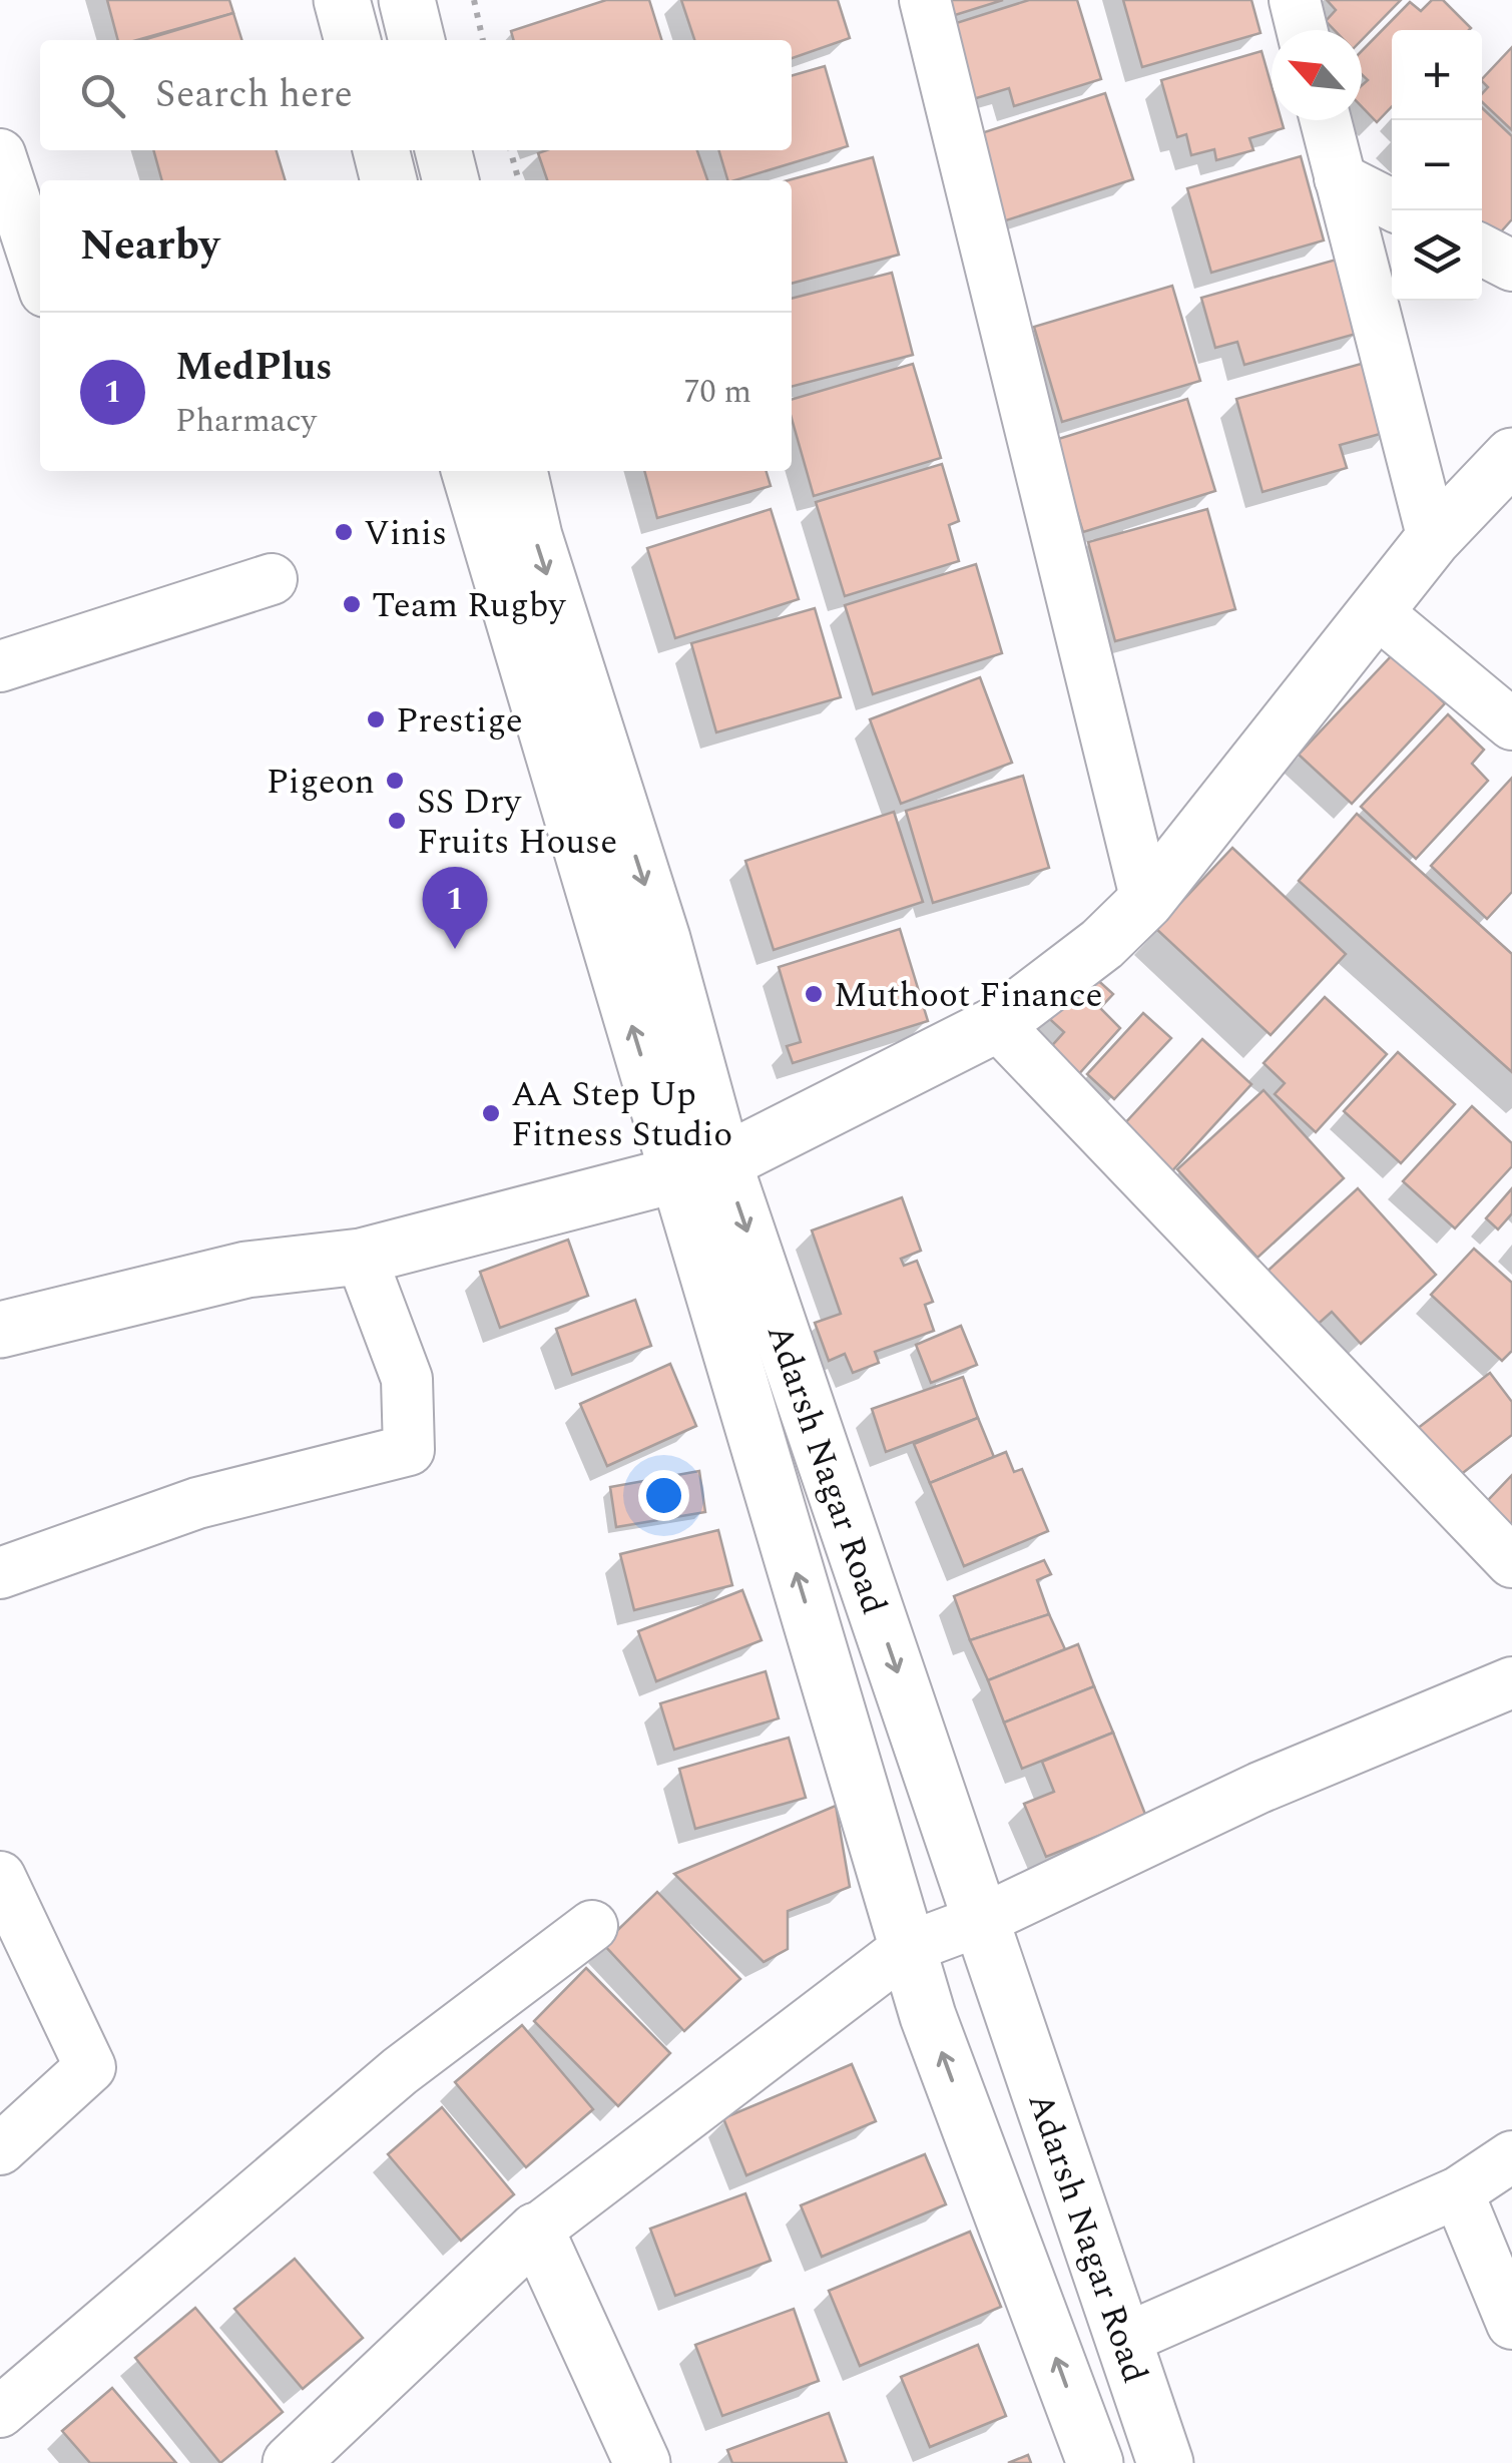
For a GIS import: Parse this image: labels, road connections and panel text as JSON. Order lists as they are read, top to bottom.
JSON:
{
  "streets": {
    "main road": ["Adarsh Nagar Road"]
  },
  "places": [
    "Vinis",
    "Team Rugby",
    "Prestige",
    "Pigeon",
    "SS Dry Fruits House",
    "Muthoot Finance",
    "AA Step Up Fitness Studio"
  ],
  "north": "top left",
  "page": {
    "map_buttons": ["+", "−"],
    "search": "Search here",
    "heading": "Nearby",
    "list": [
      {
        "mark": "1",
        "name": "MedPlus",
        "note": "Pharmacy",
        "value": "70 m"
      }
    ],
    "pins": "1"
  }
}
